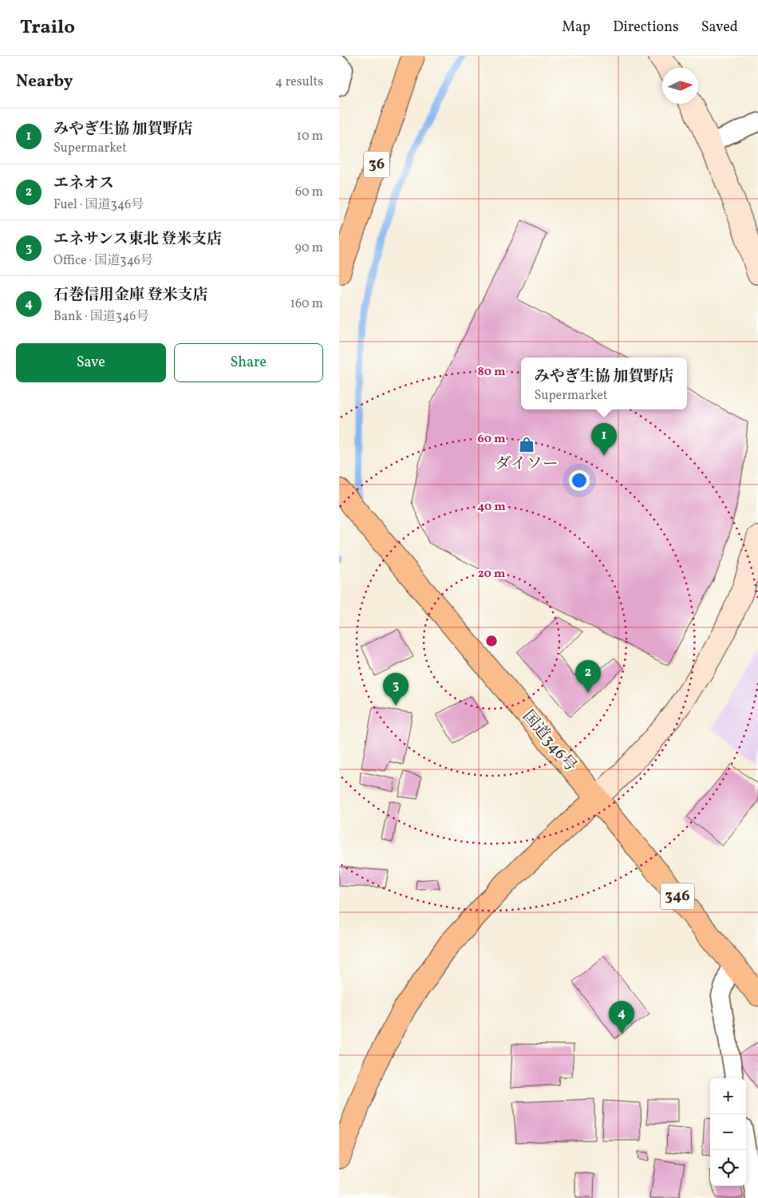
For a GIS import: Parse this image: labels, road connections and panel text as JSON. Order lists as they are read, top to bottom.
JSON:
{
  "streets": {
    "main road": ["36", "国道346号", "346"]
  },
  "places": {
    "shop": ["ダイソー"]
  },
  "north": "right",
  "page": {
    "header": "Trailo",
    "nav": ["Map", "Directions", "Saved"],
    "heading": ["Nearby", "4 results"],
    "list": [
      {
        "mark": "1",
        "name": "みやぎ生協 加賀野店",
        "note": "Supermarket",
        "value": "10 m"
      },
      {
        "mark": "2",
        "name": "エネオス",
        "note": "Fuel · 国道346号",
        "value": "60 m"
      },
      {
        "mark": "3",
        "name": "エネサンス東北 登米支店",
        "note": "Office · 国道346号",
        "value": "90 m"
      },
      {
        "mark": "4",
        "name": "石巻信用金庫 登米支店",
        "note": "Bank · 国道346号",
        "value": "160 m"
      }
    ],
    "buttons": ["Save", "Share"],
    "popup": ["みやぎ生協 加賀野店", "Supermarket"],
    "pins": [
      "1",
      "2",
      "3",
      "4"
    ],
    "map_buttons": ["+", "−"]
  },
  "rings": [
    "80 m",
    "60 m",
    "40 m",
    "20 m"
  ]
}
